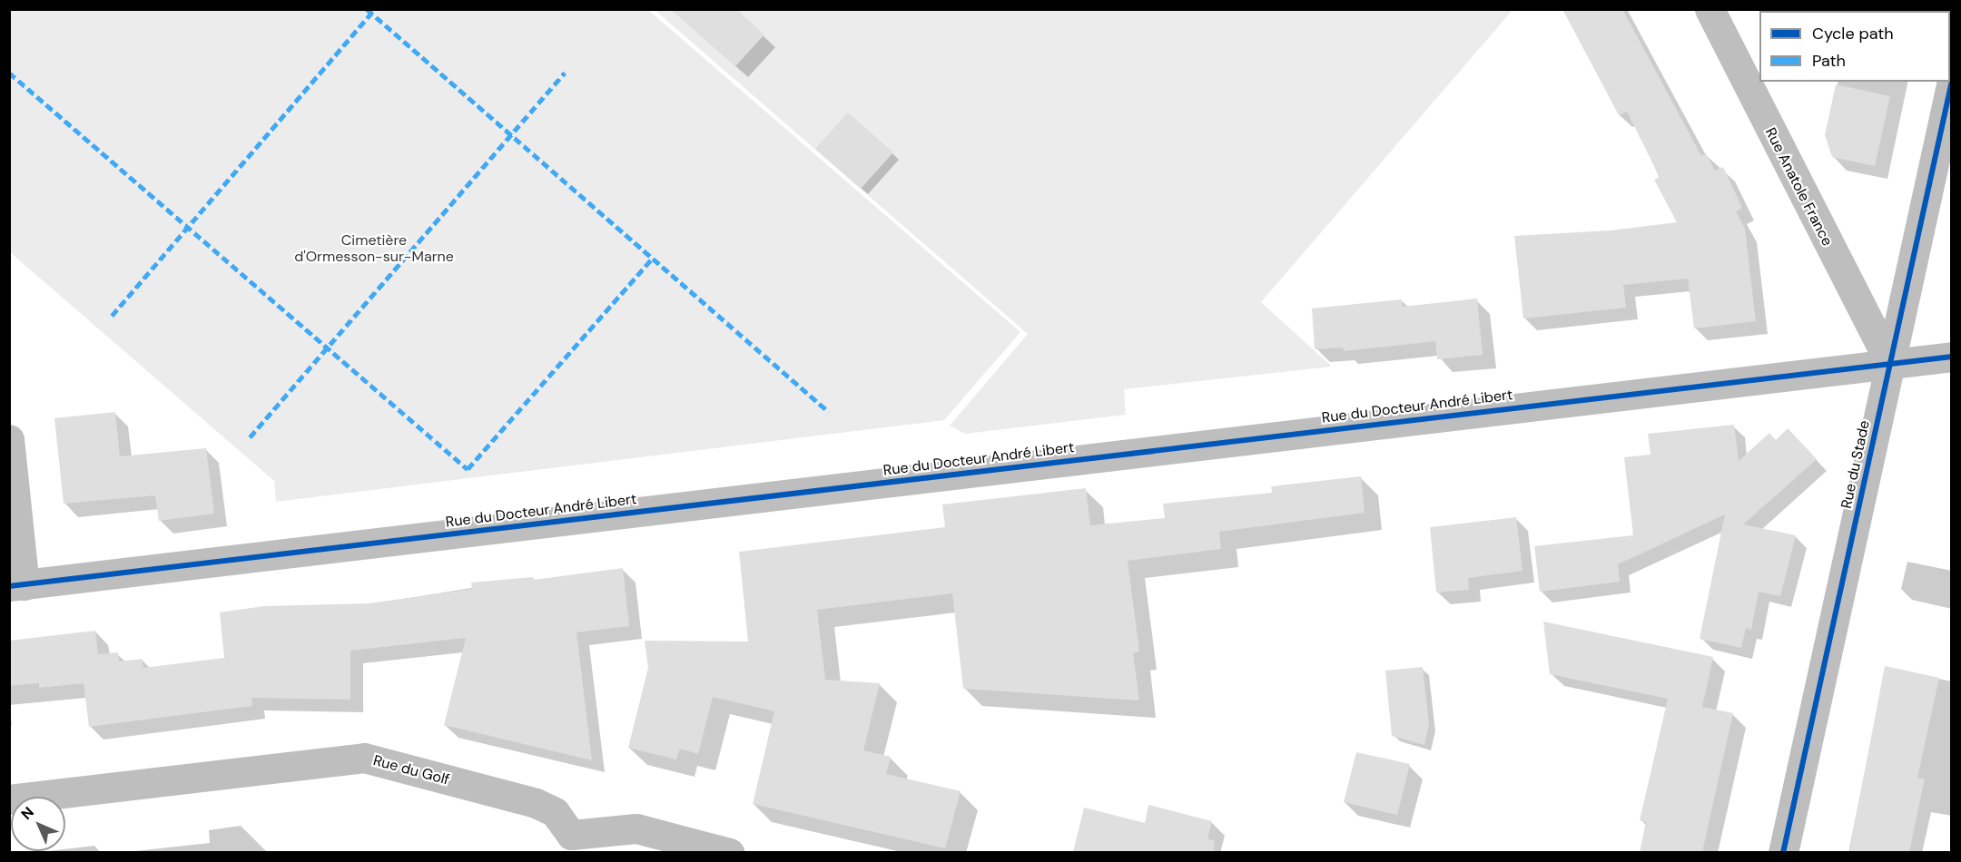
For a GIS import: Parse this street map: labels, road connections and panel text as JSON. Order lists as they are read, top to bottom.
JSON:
{
  "streets": {
    "street": [
      "Rue Anatole France",
      "Rue du Docteur André Libert",
      "Rue du Stade",
      "Rue du Golf"
    ]
  },
  "crossings": [
    ["Rue Anatole France", "Rue du Docteur André Libert"],
    ["Rue Anatole France", "Rue du Stade"],
    ["Rue du Docteur André Libert", "Rue du Stade"]
  ],
  "parks": ["Cimetière d'Ormesson-sur-Marne"],
  "legend": ["Cycle path", "Path"],
  "north": "top left"
}
